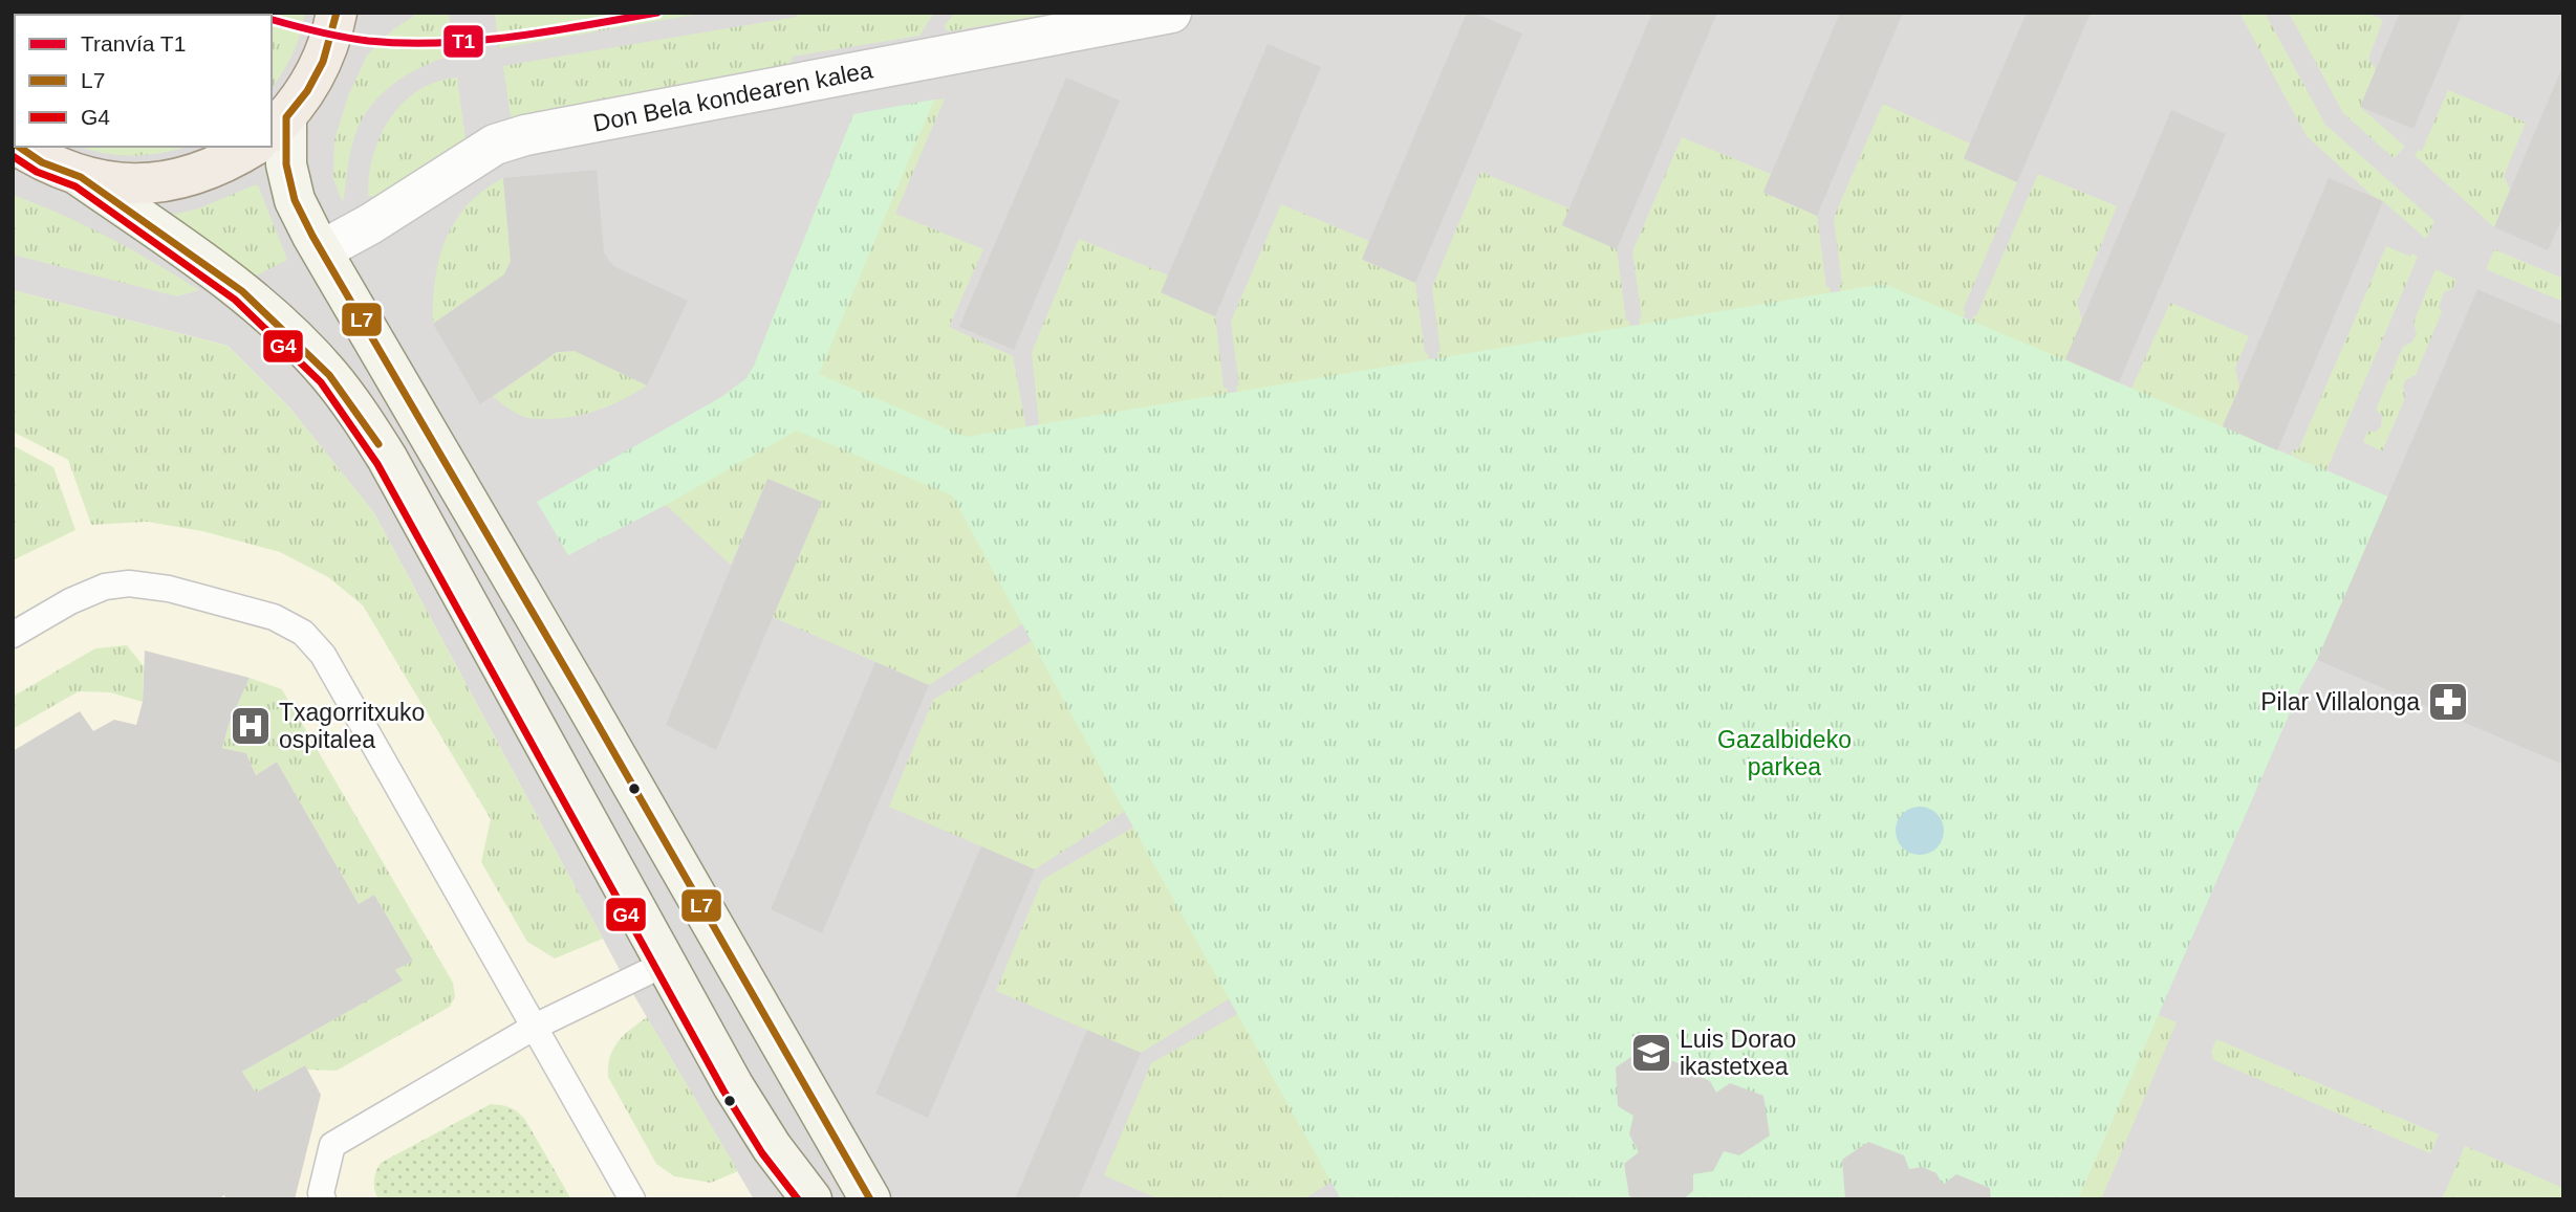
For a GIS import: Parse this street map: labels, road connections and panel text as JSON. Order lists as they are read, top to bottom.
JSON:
{
  "streets": {
    "street": ["Don Bela kondearen kalea"]
  },
  "parks": ["Gazalbideko parkea"],
  "places": {
    "pharmacy": ["Pilar Villalonga"],
    "hospital": ["Txagorritxuko ospitalea"],
    "school or university": ["Luis Dorao ikastetxea"]
  },
  "lines": ["tram line T1", "transit line L7", "transit line G4"],
  "legend": ["Tranvía T1", "L7", "G4"]
}
